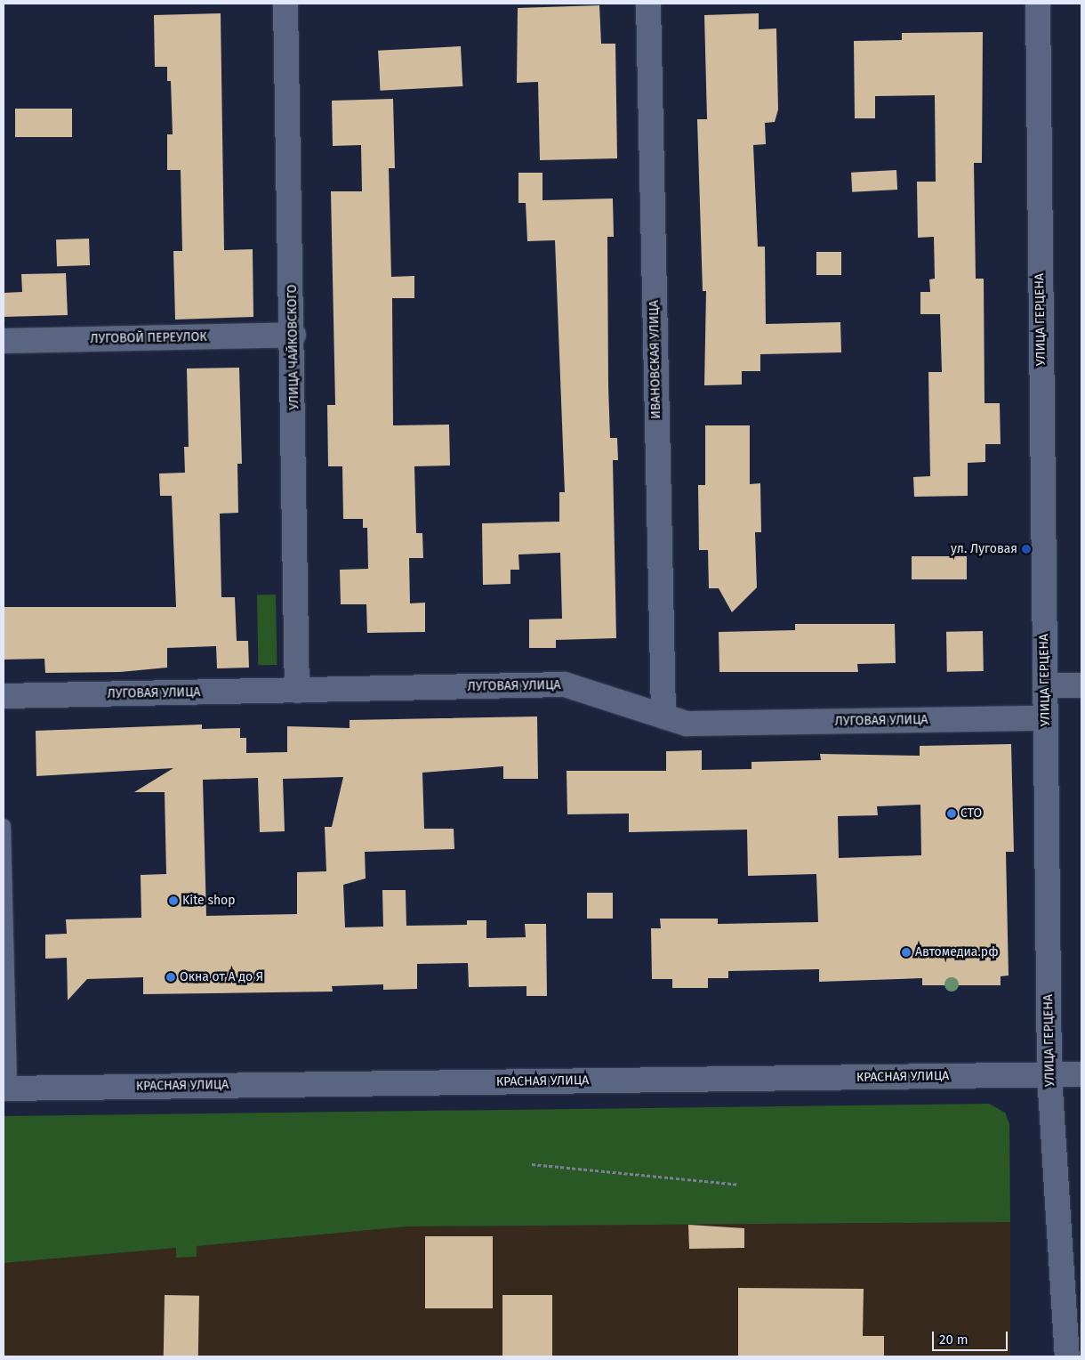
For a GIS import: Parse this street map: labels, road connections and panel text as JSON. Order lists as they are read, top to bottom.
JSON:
{
  "streets": {
    "street": [
      "УЛИЦА ГЕРЦЕНА",
      "ЛУГОВОЙ ПЕРЕУЛОК",
      "УЛИЦА ЧАЙКОВСКОГО",
      "ИВАНОВСКАЯ УЛИЦА",
      "ЛУГОВАЯ УЛИЦА",
      "КРАСНАЯ УЛИЦА"
    ]
  },
  "crossings": [
    ["УЛИЦА ГЕРЦЕНА", "ЛУГОВАЯ УЛИЦА"],
    ["УЛИЦА ГЕРЦЕНА", "КРАСНАЯ УЛИЦА"],
    ["ЛУГОВОЙ ПЕРЕУЛОК", "УЛИЦА ЧАЙКОВСКОГО"],
    ["УЛИЦА ЧАЙКОВСКОГО", "ЛУГОВАЯ УЛИЦА"],
    ["ИВАНОВСКАЯ УЛИЦА", "ЛУГОВАЯ УЛИЦА"]
  ],
  "places": [
    "ул. Луговая",
    "СТО",
    "Kite shop",
    "Автомедиа.рф",
    "Окна от А до Я"
  ],
  "scale_bar": "20 m"
}
